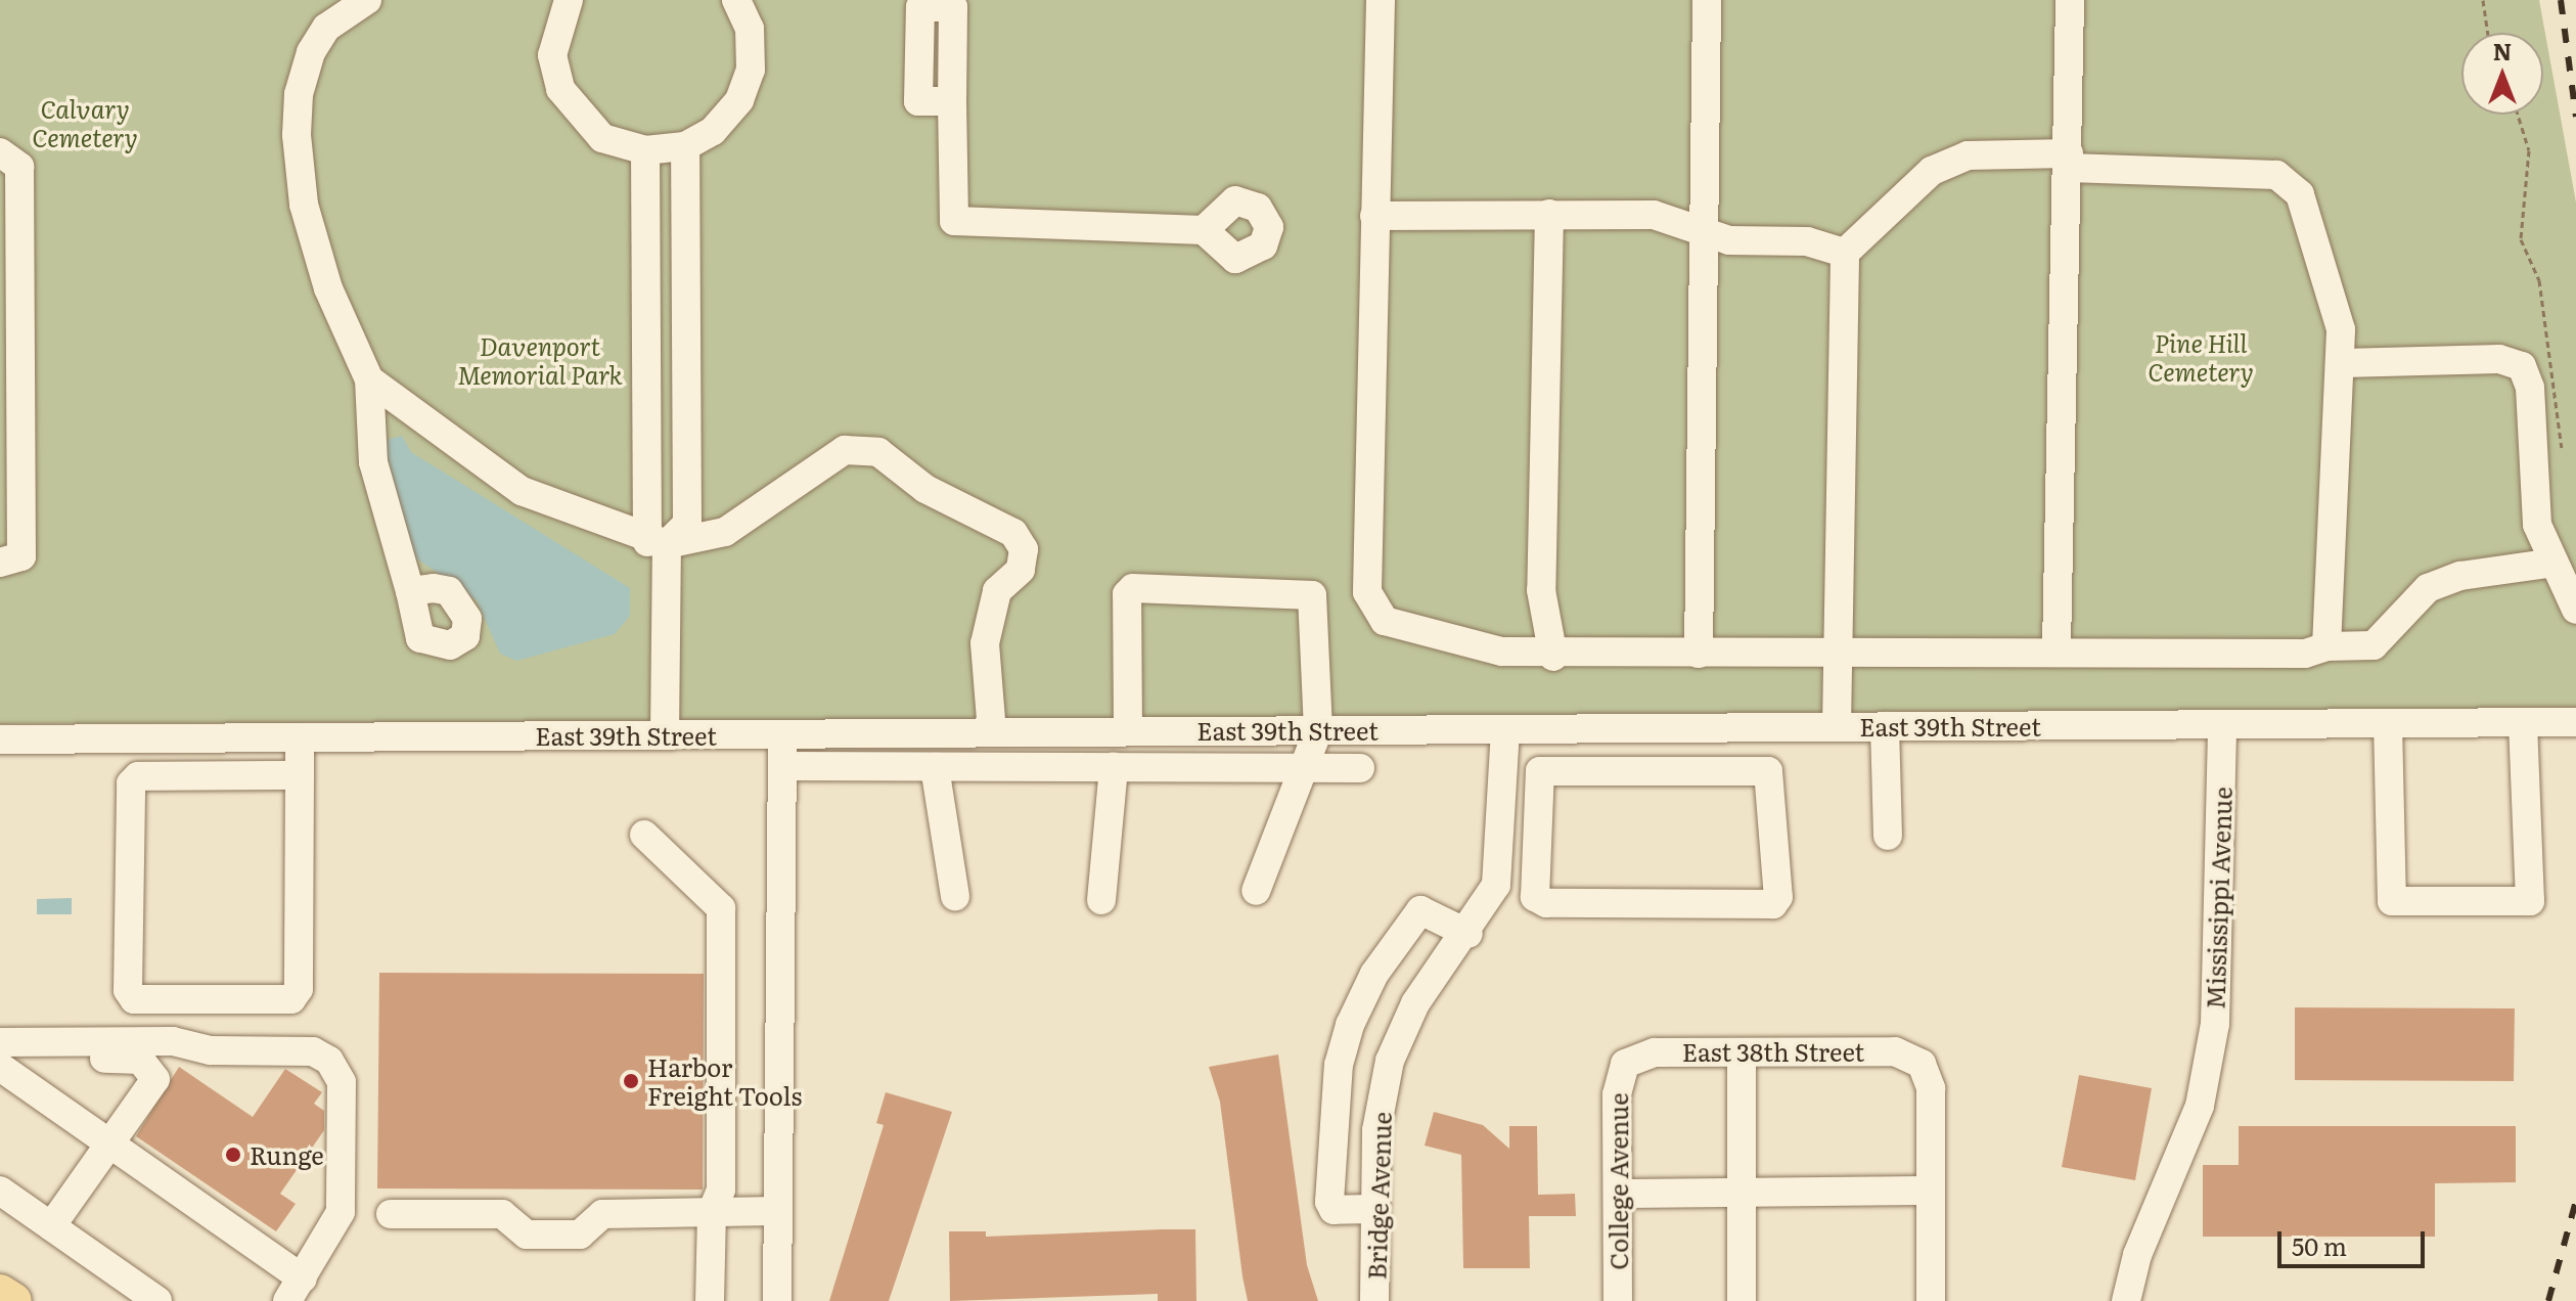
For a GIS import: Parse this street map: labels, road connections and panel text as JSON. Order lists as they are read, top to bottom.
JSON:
{
  "streets": {
    "street": [
      "East 39th Street",
      "Mississippi Avenue",
      "East 38th Street",
      "College Avenue",
      "Bridge Avenue"
    ]
  },
  "crossings": [
    ["East 39th Street", "Mississippi Avenue"],
    ["East 39th Street", "Bridge Avenue"],
    ["East 38th Street", "College Avenue"]
  ],
  "parks": ["Calvary Cemetery", "Pine Hill Cemetery", "Davenport Memorial Park"],
  "places": ["Harbor Freight Tools", "Runge"],
  "scale_bar": "50 m",
  "north": "top"
}
